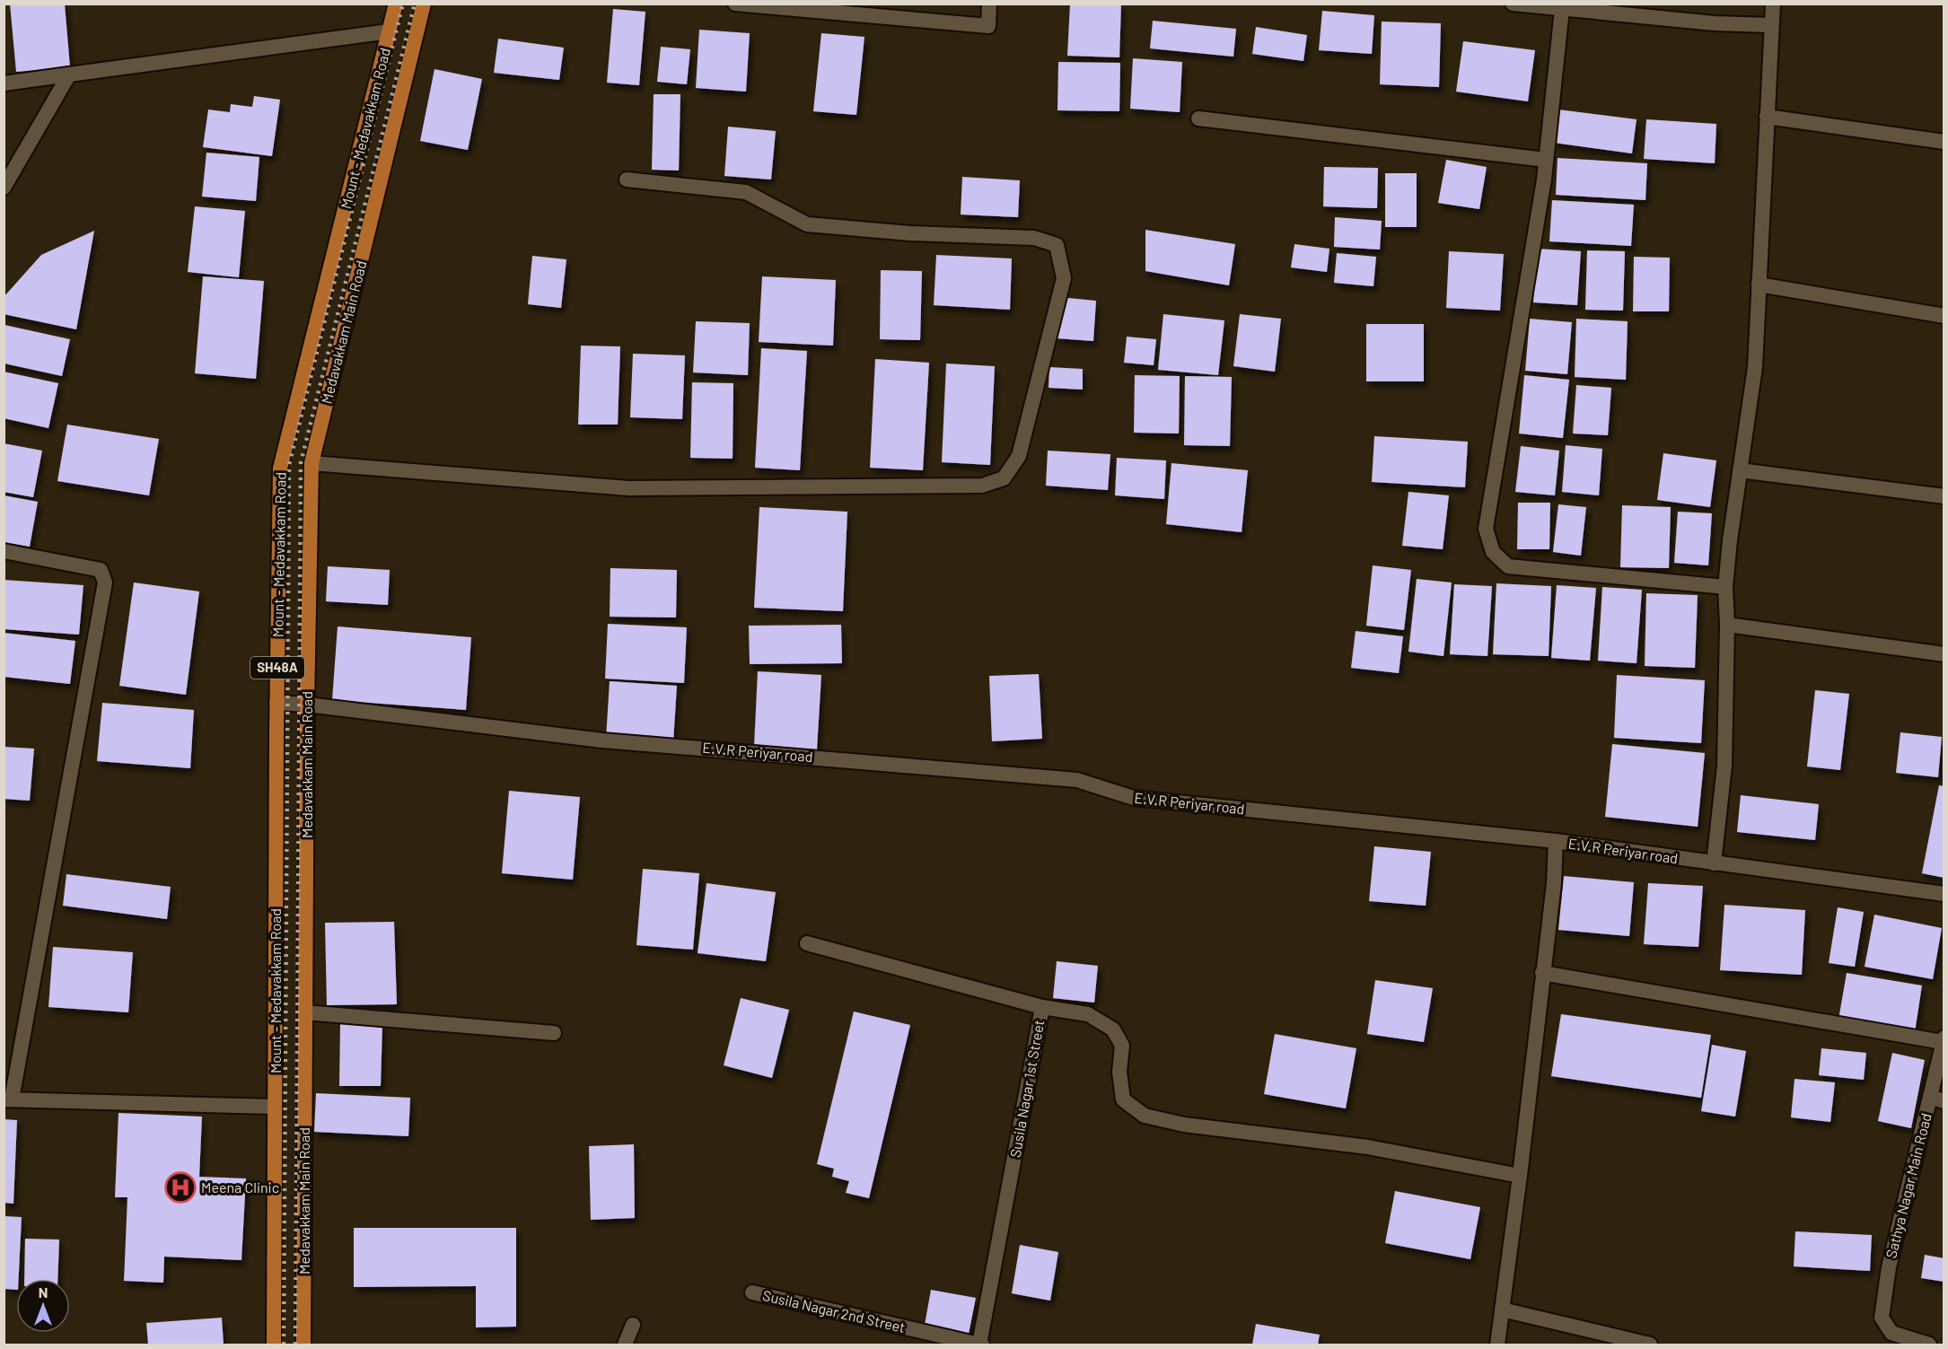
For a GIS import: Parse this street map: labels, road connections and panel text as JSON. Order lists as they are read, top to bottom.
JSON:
{
  "streets": {
    "main road": ["Mount - Medavakkam Road", "Medavakkam Main Road", "SH48A"],
    "street": [
      "E.V.R Periyar road",
      "Susila Nagar 1st Street",
      "Sathya Nagar Main Road",
      "Susila Nagar 2nd Street"
    ]
  },
  "crossings": [
    ["Mount - Medavakkam Road", "E.V.R Periyar road"],
    ["Medavakkam Main Road", "E.V.R Periyar road"],
    ["Susila Nagar 1st Street", "Susila Nagar 2nd Street"]
  ],
  "places": {
    "hospital": ["Meena Clinic"]
  },
  "north": "top"
}
